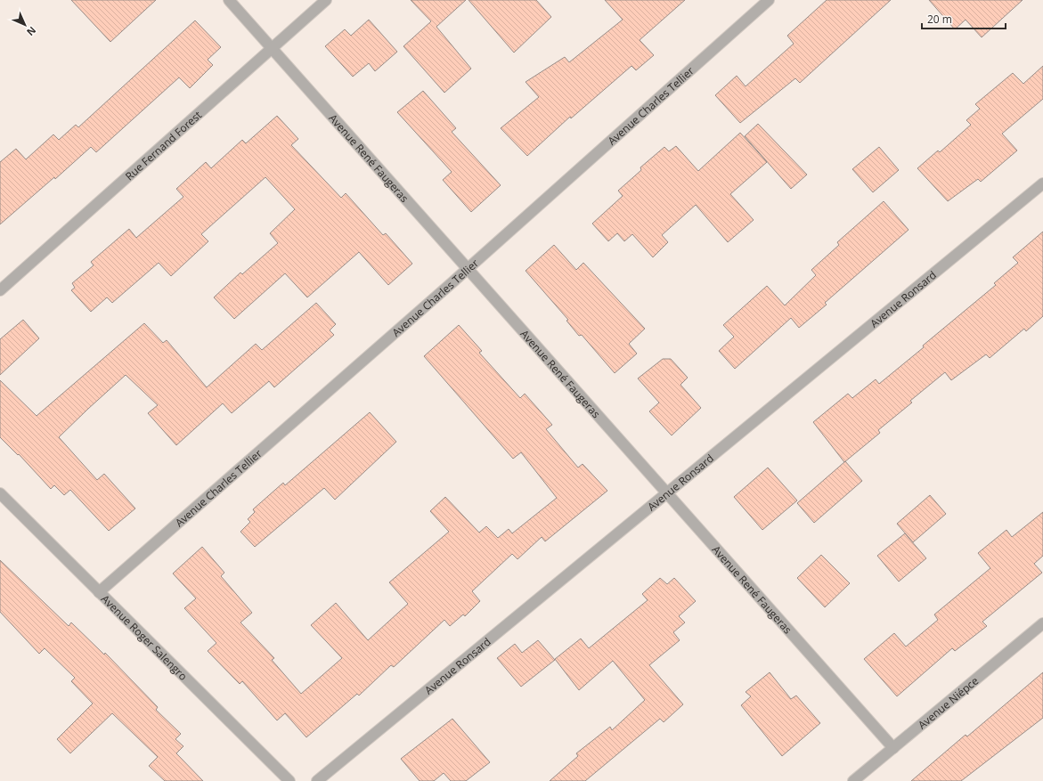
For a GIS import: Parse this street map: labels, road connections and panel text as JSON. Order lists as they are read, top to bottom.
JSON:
{
  "streets": {
    "street": [
      "Avenue Charles Tellier",
      "Rue Fernand Forest",
      "Avenue René Faugeras",
      "Avenue Ronsard",
      "Avenue Roger Salengro",
      "Avenue Niépce"
    ]
  },
  "crossings": [
    ["Avenue Charles Tellier", "Avenue René Faugeras"],
    ["Avenue Charles Tellier", "Avenue Roger Salengro"],
    ["Rue Fernand Forest", "Avenue René Faugeras"],
    ["Avenue René Faugeras", "Avenue Ronsard"],
    ["Avenue René Faugeras", "Avenue Niépce"]
  ],
  "scale_bar": "20 m",
  "north": "bottom right"
}
